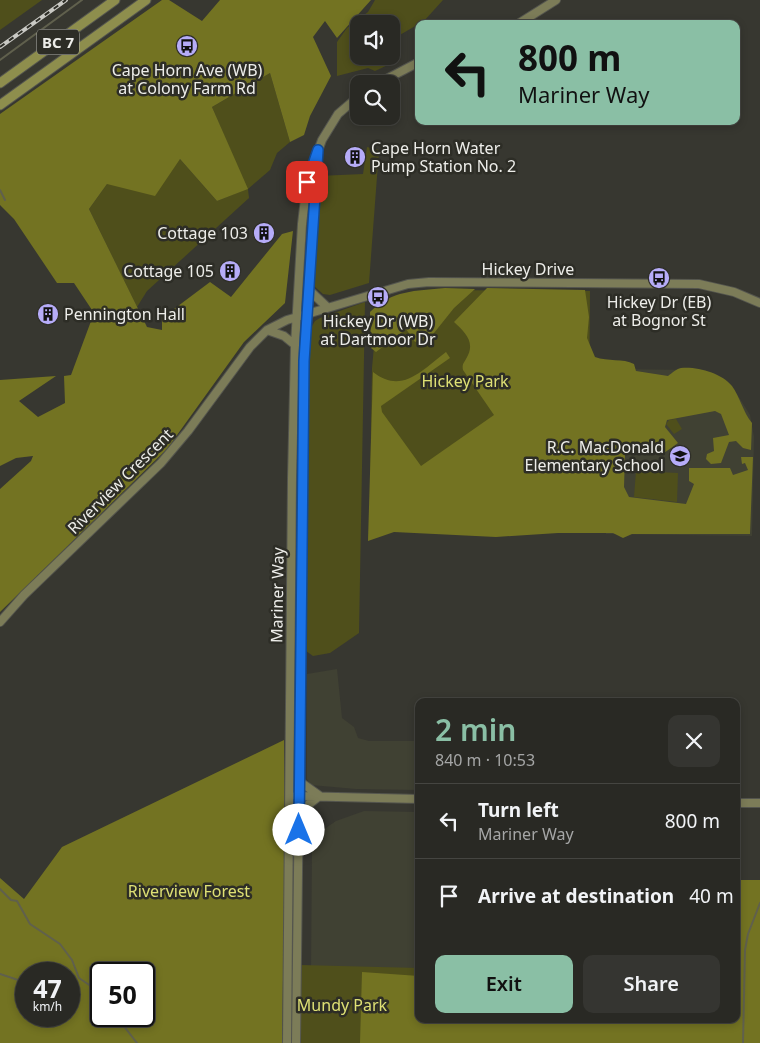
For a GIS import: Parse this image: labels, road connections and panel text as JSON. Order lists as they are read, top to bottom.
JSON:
{
  "streets": {
    "main road": [
      "BC 7",
      "Hickey Drive",
      "Riverview Crescent",
      "Mariner Way"
    ]
  },
  "crossings": [
    ["Hickey Drive", "Riverview Crescent"],
    ["Hickey Drive", "Mariner Way"],
    ["Riverview Crescent", "Mariner Way"]
  ],
  "parks": ["Hickey Park", "Riverview Forest", "Mundy Park"],
  "places": {
    "bus stop": ["Cape Horn Ave (WB) at Colony Farm Rd", "Hickey Dr (EB) at Bognor St", "Hickey Dr (WB) at Dartmoor Dr"],
    "building": [
      "Cape Horn Water Pump Station No. 2",
      "Cottage 103",
      "Cottage 105",
      "Pennington Hall"
    ],
    "school or university": ["R.C. MacDonald Elementary School"]
  },
  "page": {
    "turn": ["800 m", "Mariner Way"],
    "heading": ["2 min", "840 m · 10:53"],
    "list": [
      {
        "name": "Turn left",
        "note": "Mariner Way",
        "value": "800 m"
      },
      {
        "name": "Arrive at destination",
        "value": "40 m"
      }
    ],
    "buttons": ["Exit", "Share"],
    "speed": "47 km/h",
    "limit": "50"
  }
}
